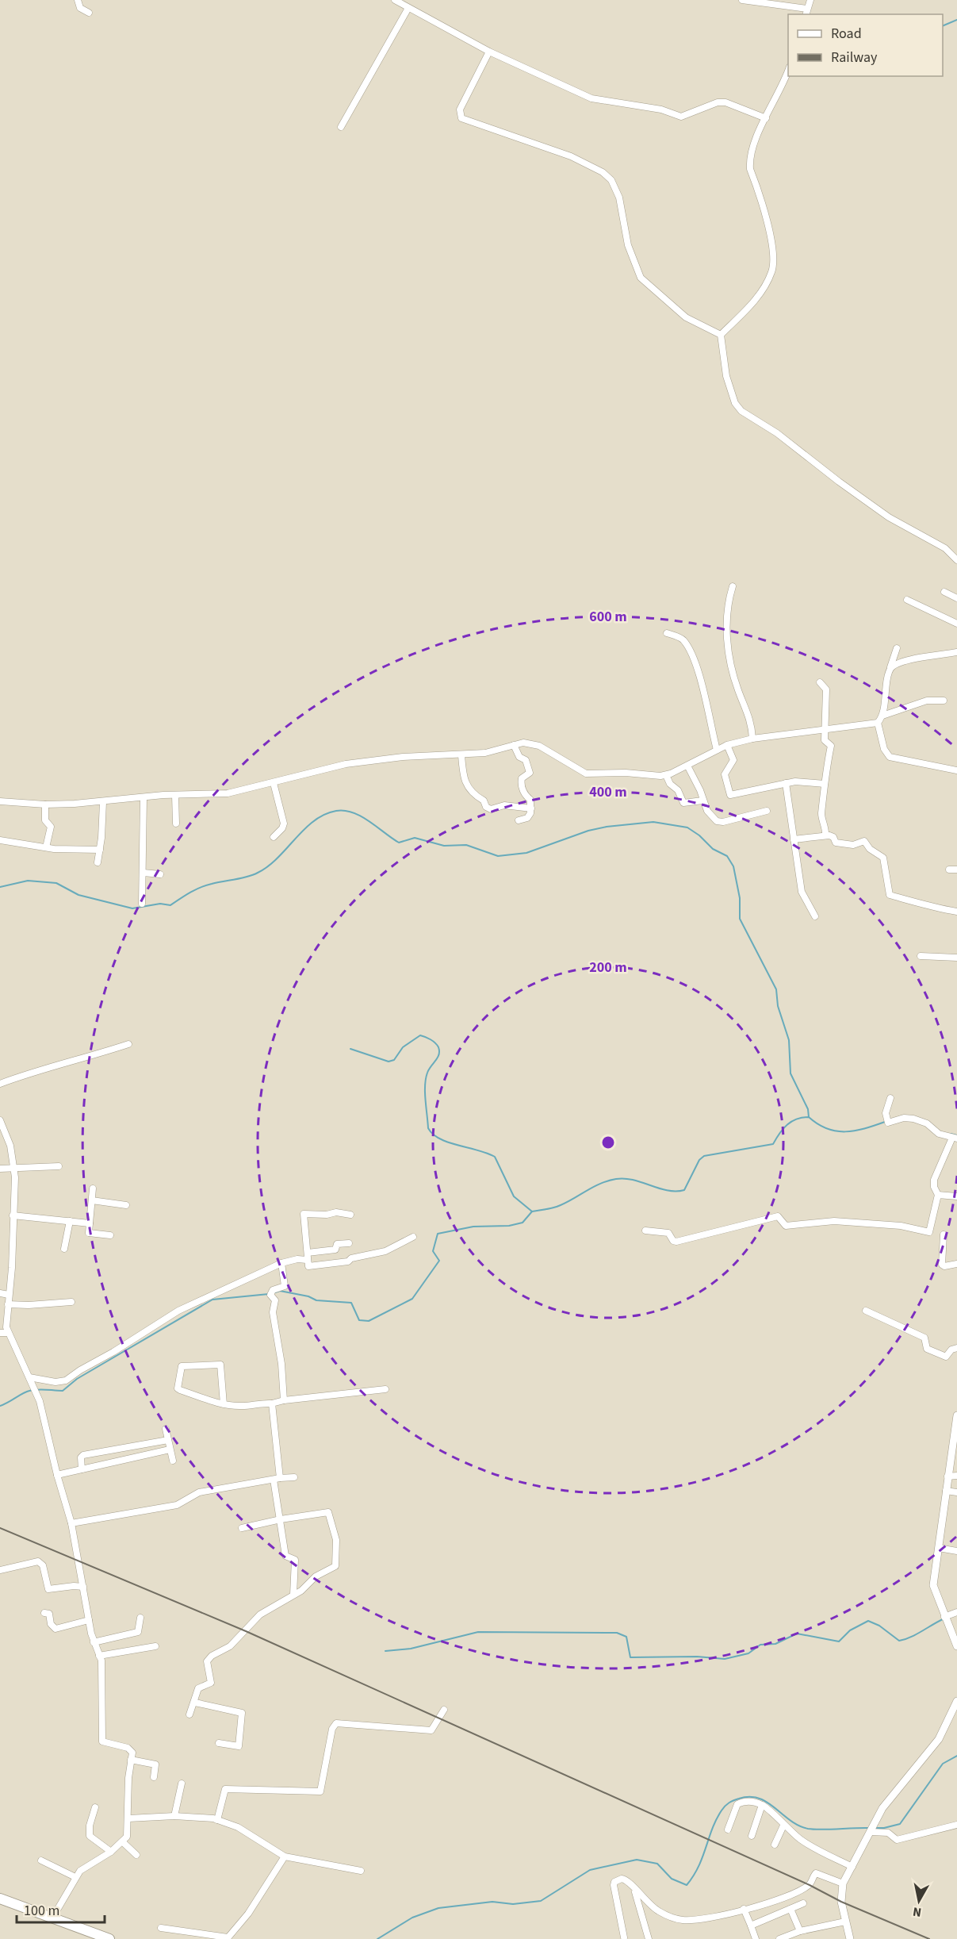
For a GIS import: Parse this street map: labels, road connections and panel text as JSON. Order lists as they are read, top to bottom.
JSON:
{
  "legend": ["Road", "Railway"],
  "scale_bar": "100 m",
  "north": "bottom",
  "rings": ["600 m", "400 m", "200 m"]
}
